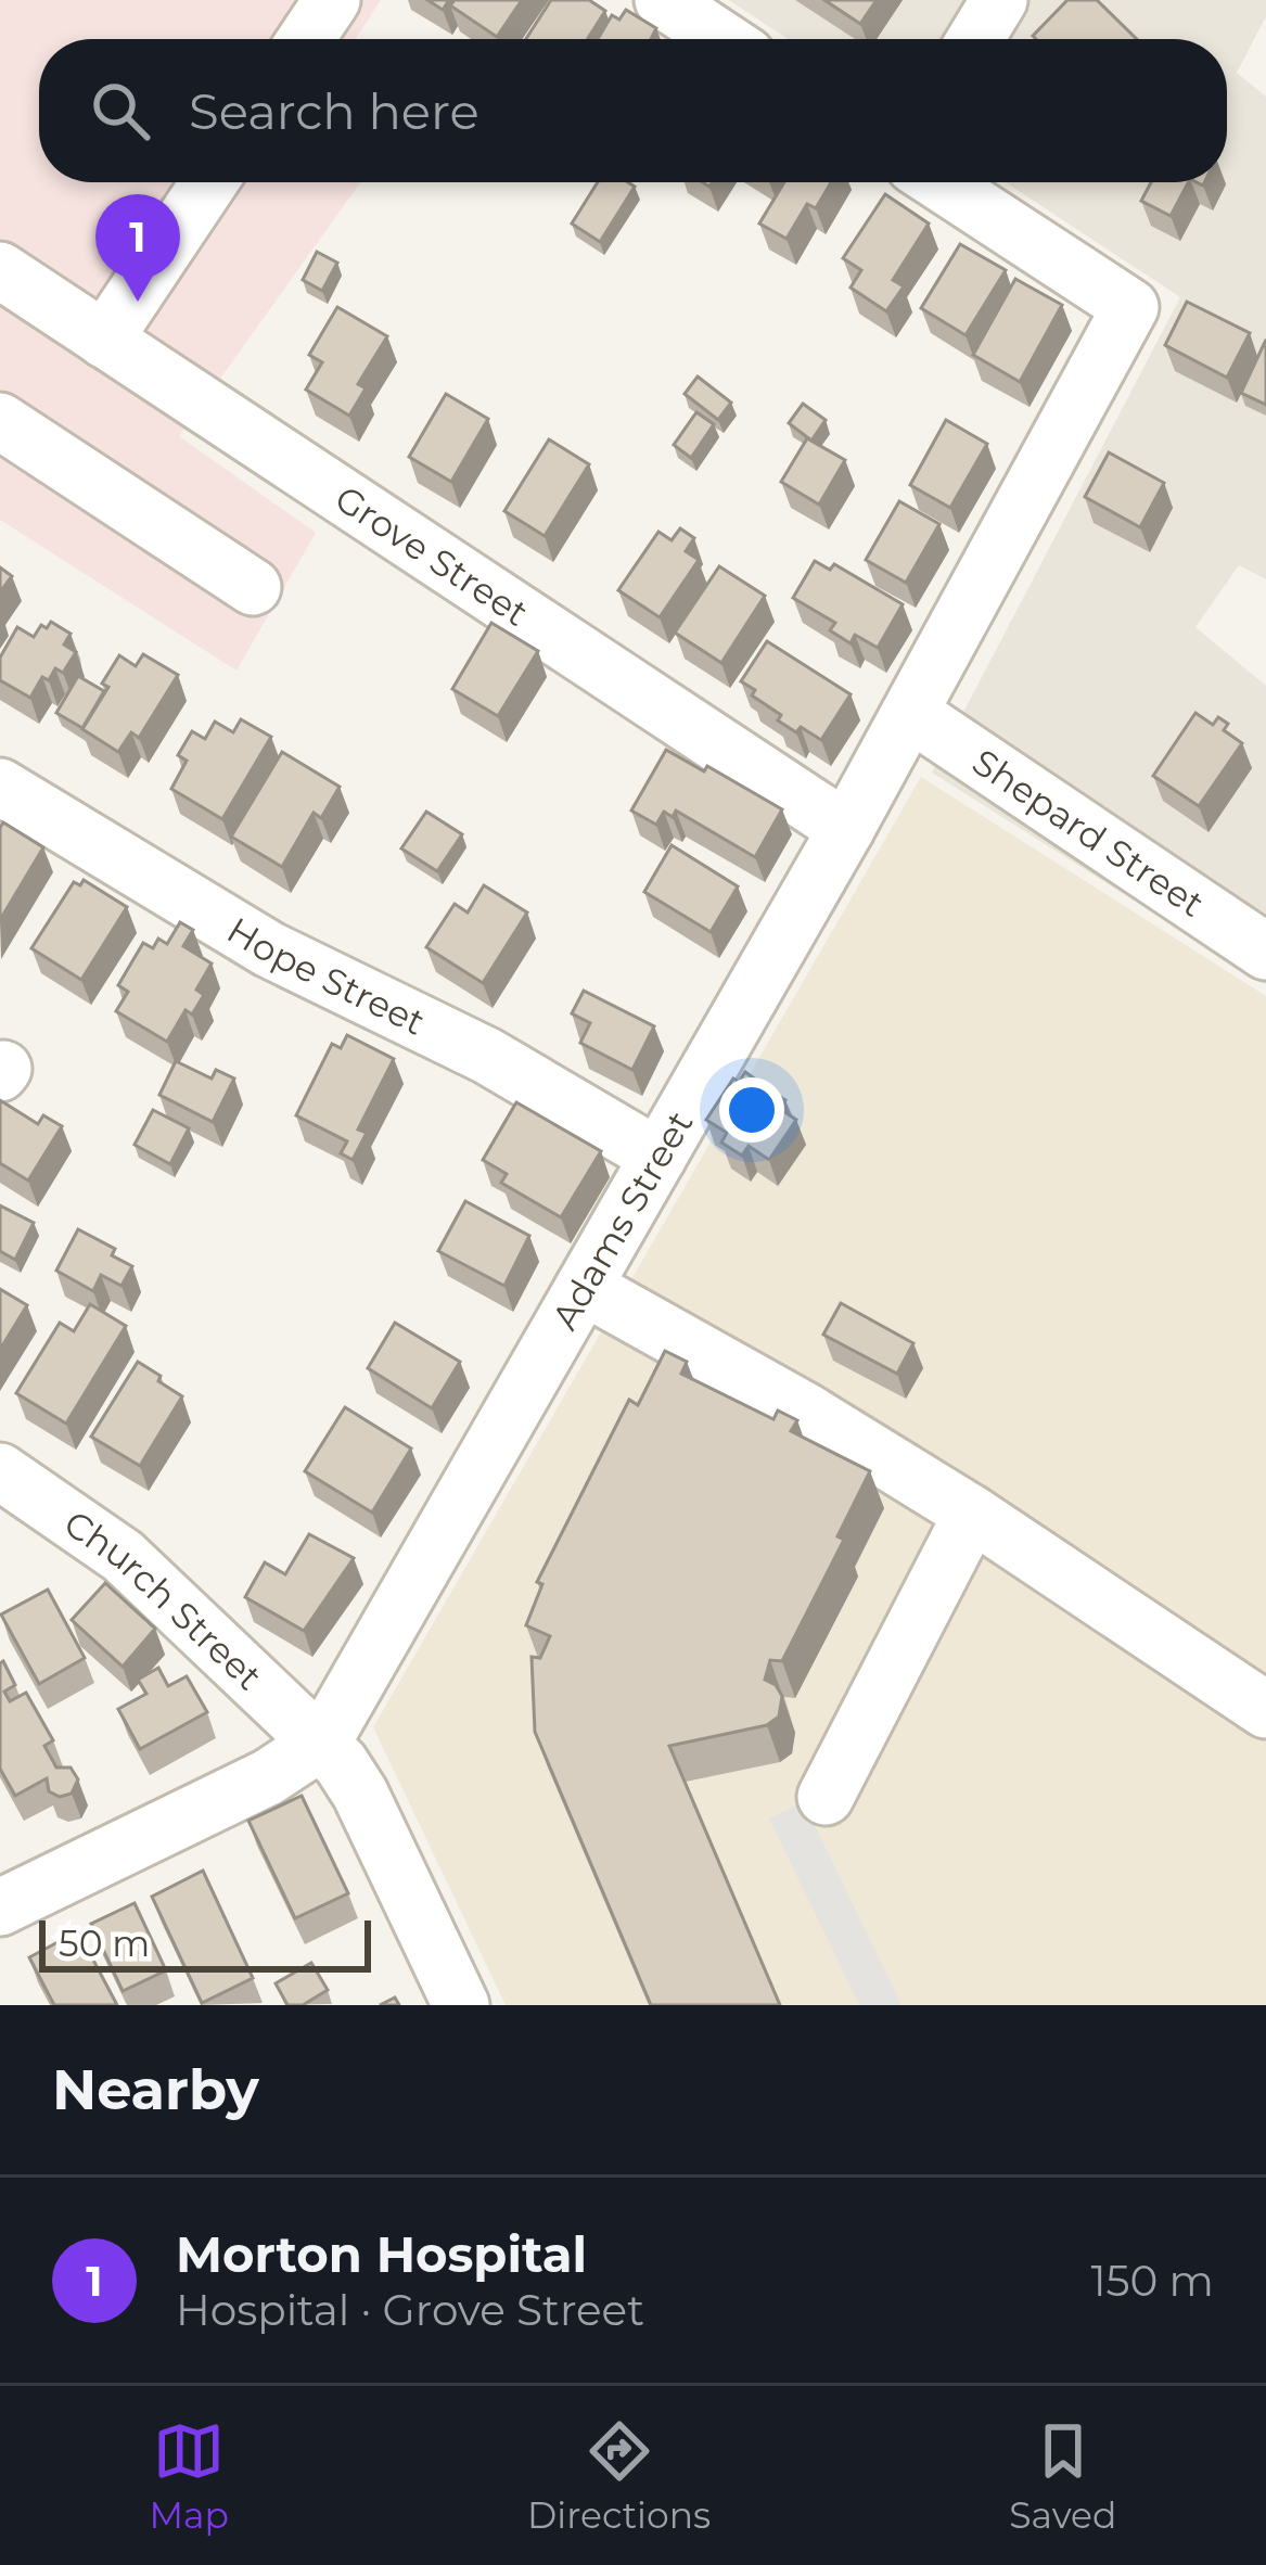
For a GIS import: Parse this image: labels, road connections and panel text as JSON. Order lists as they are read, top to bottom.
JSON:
{
  "streets": {
    "street": [
      "Grove Street",
      "Shepard Street",
      "Hope Street",
      "Adams Street",
      "Church Street"
    ]
  },
  "crossings": [
    ["Grove Street", "Adams Street"],
    ["Shepard Street", "Adams Street"],
    ["Hope Street", "Adams Street"],
    ["Adams Street", "Church Street"]
  ],
  "scale_bar": "50 m",
  "page": {
    "search": "Search here",
    "pins": "1",
    "scale": "50 m",
    "heading": "Nearby",
    "list": [
      {
        "mark": "1",
        "name": "Morton Hospital",
        "note": "Hospital · Grove Street",
        "value": "150 m"
      }
    ],
    "nav": ["Map", "Directions", "Saved"]
  }
}
